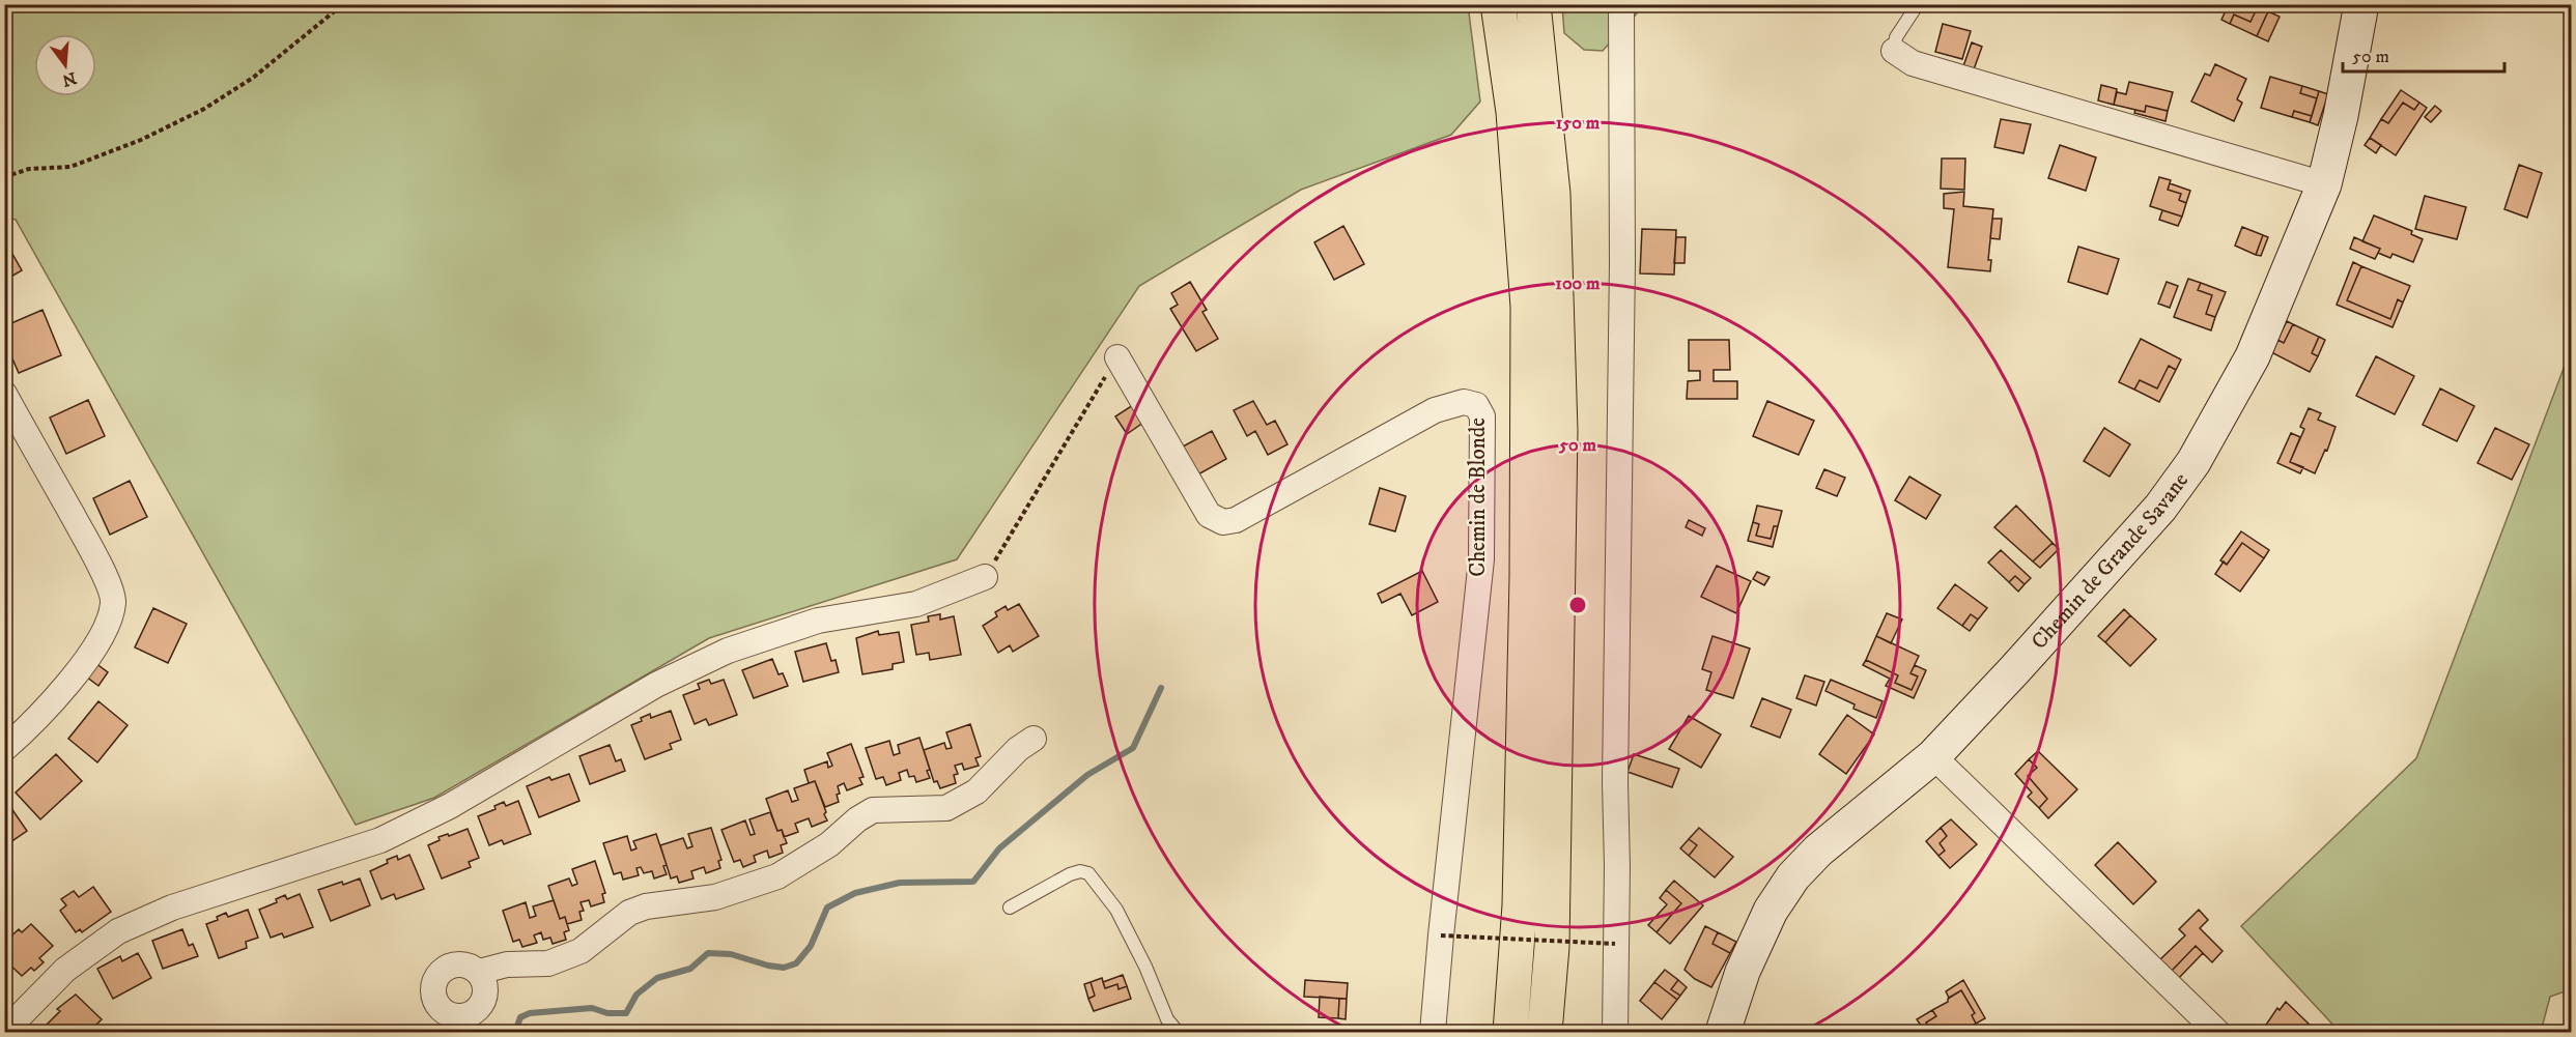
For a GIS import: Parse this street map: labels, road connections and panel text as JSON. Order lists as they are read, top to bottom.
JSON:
{
  "streets": {
    "street": ["Chemin de Blonde", "Chemin de Grande Savane"]
  },
  "scale_bar": "50 m",
  "north": "bottom",
  "rings": ["150 m", "100 m", "50 m"]
}
